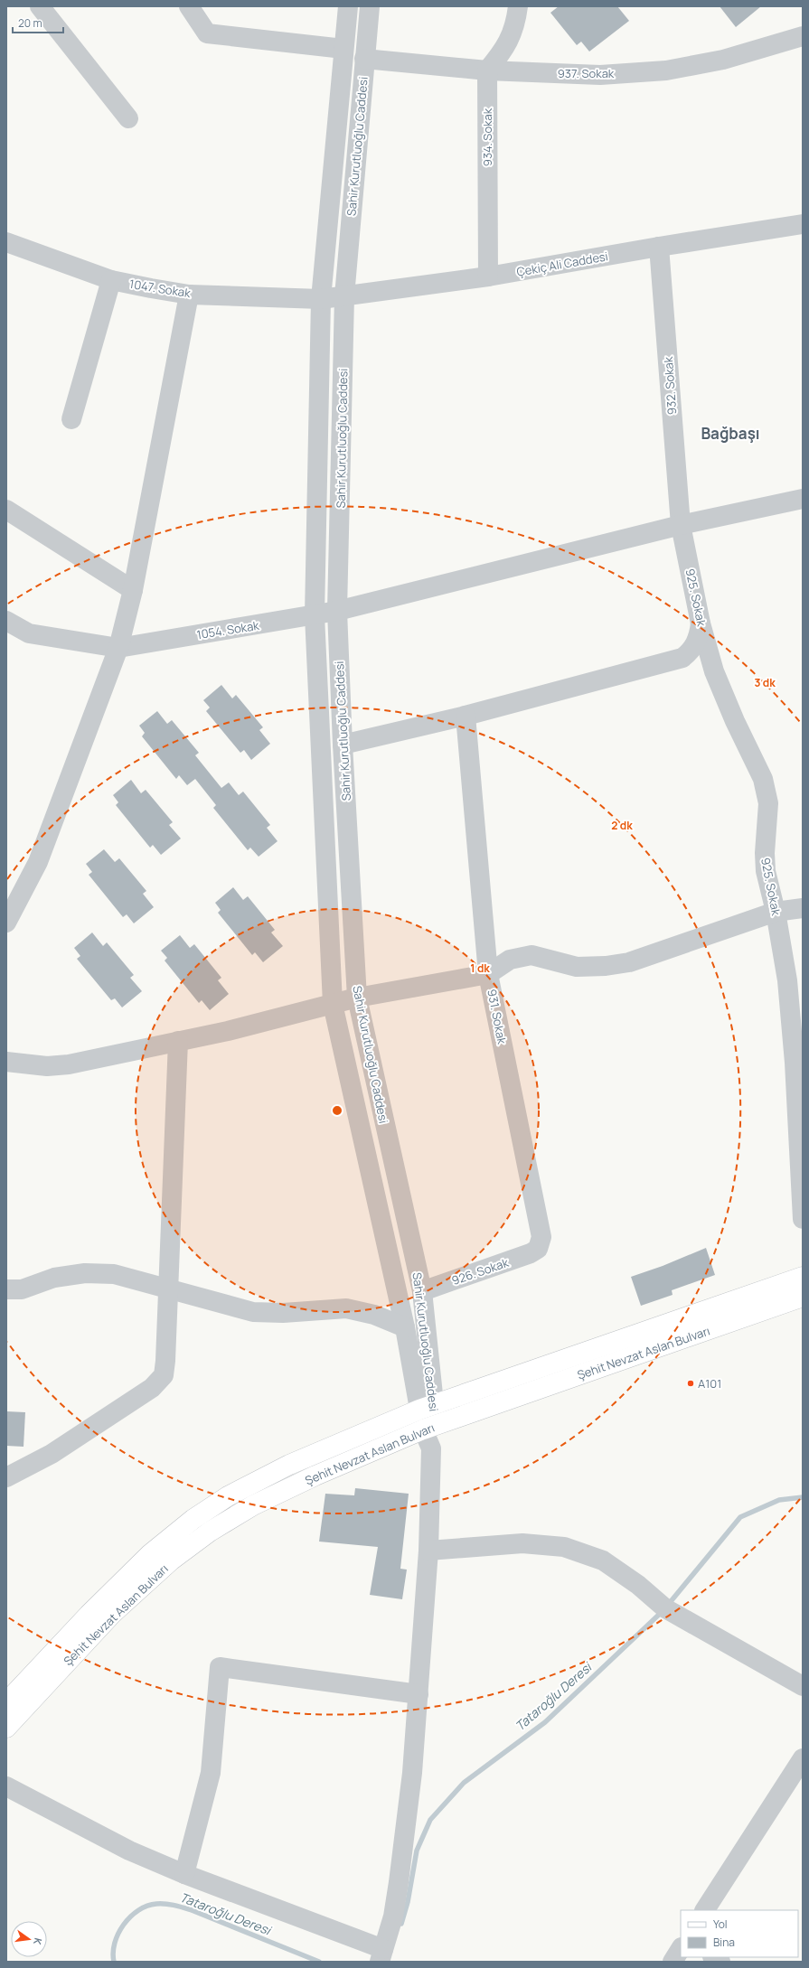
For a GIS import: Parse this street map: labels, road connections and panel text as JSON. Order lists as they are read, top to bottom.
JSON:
{
  "streets": {
    "main road": ["Şehit Nevzat Aslan Bulvarı"],
    "street": [
      "937. Sokak",
      "934. Sokak",
      "Sahir Kurutluoğlu Caddesi",
      "Çekiç Ali Caddesi",
      "1047. Sokak",
      "932. Sokak",
      "925. Sokak",
      "1054. Sokak",
      "931. Sokak",
      "926. Sokak"
    ]
  },
  "crossings": [
    ["937. Sokak", "934. Sokak"],
    ["937. Sokak", "Sahir Kurutluoğlu Caddesi"],
    ["934. Sokak", "Çekiç Ali Caddesi"],
    ["Sahir Kurutluoğlu Caddesi", "Çekiç Ali Caddesi"],
    ["Sahir Kurutluoğlu Caddesi", "1047. Sokak"],
    ["Sahir Kurutluoğlu Caddesi", "1054. Sokak"],
    ["Sahir Kurutluoğlu Caddesi", "926. Sokak"],
    ["Sahir Kurutluoğlu Caddesi", "Şehit Nevzat Aslan Bulvarı"],
    ["Çekiç Ali Caddesi", "1047. Sokak"],
    ["Çekiç Ali Caddesi", "932. Sokak"],
    ["932. Sokak", "925. Sokak"],
    ["932. Sokak", "1054. Sokak"],
    ["925. Sokak", "1054. Sokak"],
    ["931. Sokak", "926. Sokak"]
  ],
  "districts": ["Bağbaşı"],
  "water": ["Tataroğlu Deresi"],
  "places": ["A101"],
  "legend": ["Yol", "Bina"],
  "scale_bar": "20 m",
  "north": "right",
  "rings": ["3 dk", "2 dk", "1 dk"]
}
